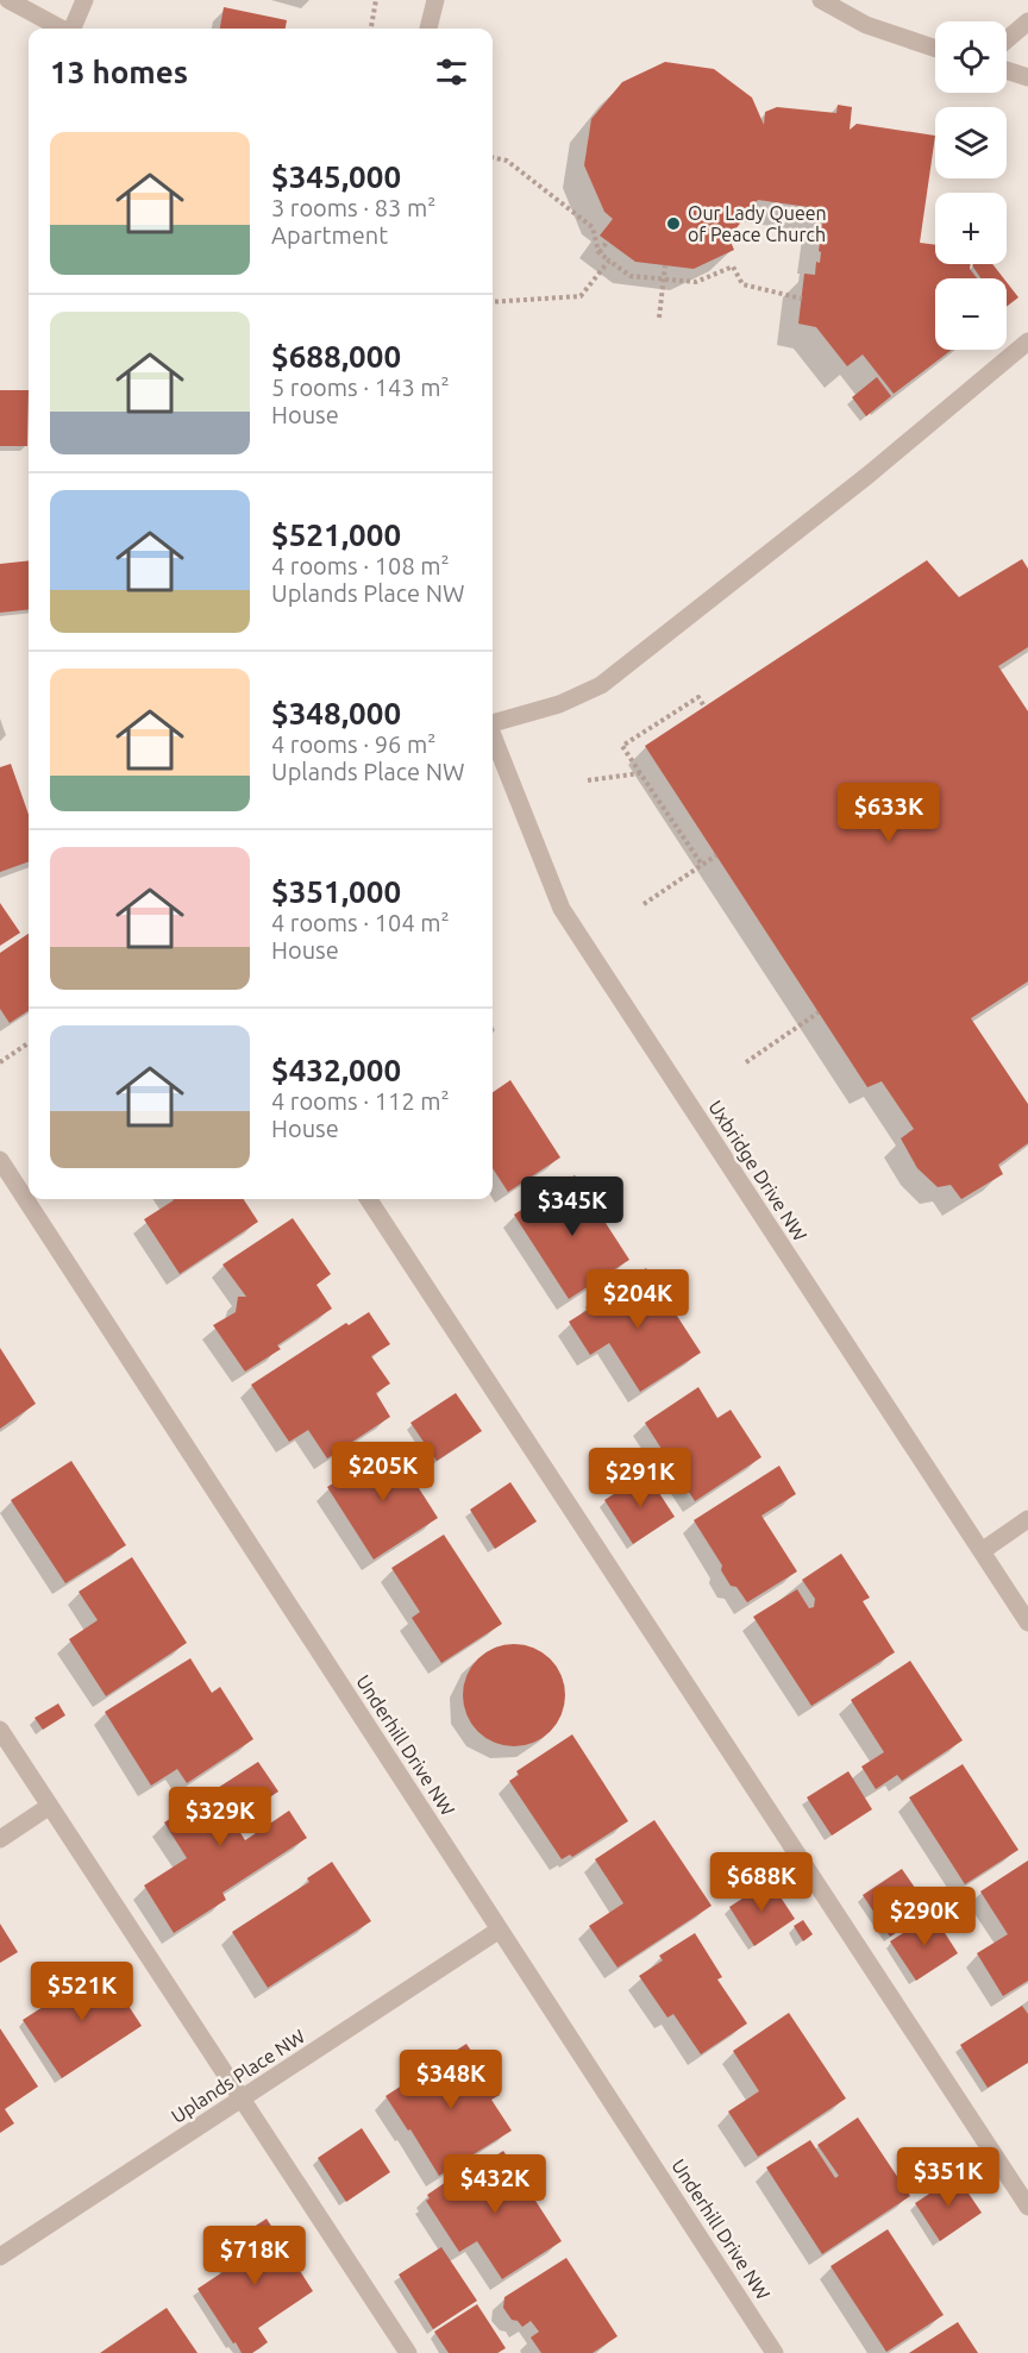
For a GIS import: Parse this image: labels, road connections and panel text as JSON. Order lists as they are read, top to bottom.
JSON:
{
  "streets": {
    "street": ["Uxbridge Drive NW", "Underhill Drive NW", "Uplands Place NW"]
  },
  "crossings": [
    ["Underhill Drive NW", "Uplands Place NW"]
  ],
  "places": ["Our Lady Queen of Peace Church"],
  "page": {
    "map_buttons": ["+", "−"],
    "heading": "13 homes",
    "list": [
      {
        "name": "$345,000",
        "note": "3 rooms · 83 m² · Apartment"
      },
      {
        "name": "$688,000",
        "note": "5 rooms · 143 m² · House"
      },
      {
        "name": "$521,000",
        "note": "4 rooms · 108 m² · Uplands Place NW"
      },
      {
        "name": "$348,000",
        "note": "4 rooms · 96 m² · Uplands Place NW"
      },
      {
        "name": "$351,000",
        "note": "4 rooms · 104 m² · House"
      },
      {
        "name": "$432,000",
        "note": "4 rooms · 112 m² · House"
      }
    ],
    "price": [
      "$633K",
      "$345K",
      "$204K",
      "$205K",
      "$291K",
      "$329K",
      "$688K",
      "$290K",
      "$521K",
      "$348K",
      "$351K",
      "$432K",
      "$718K"
    ]
  }
}
